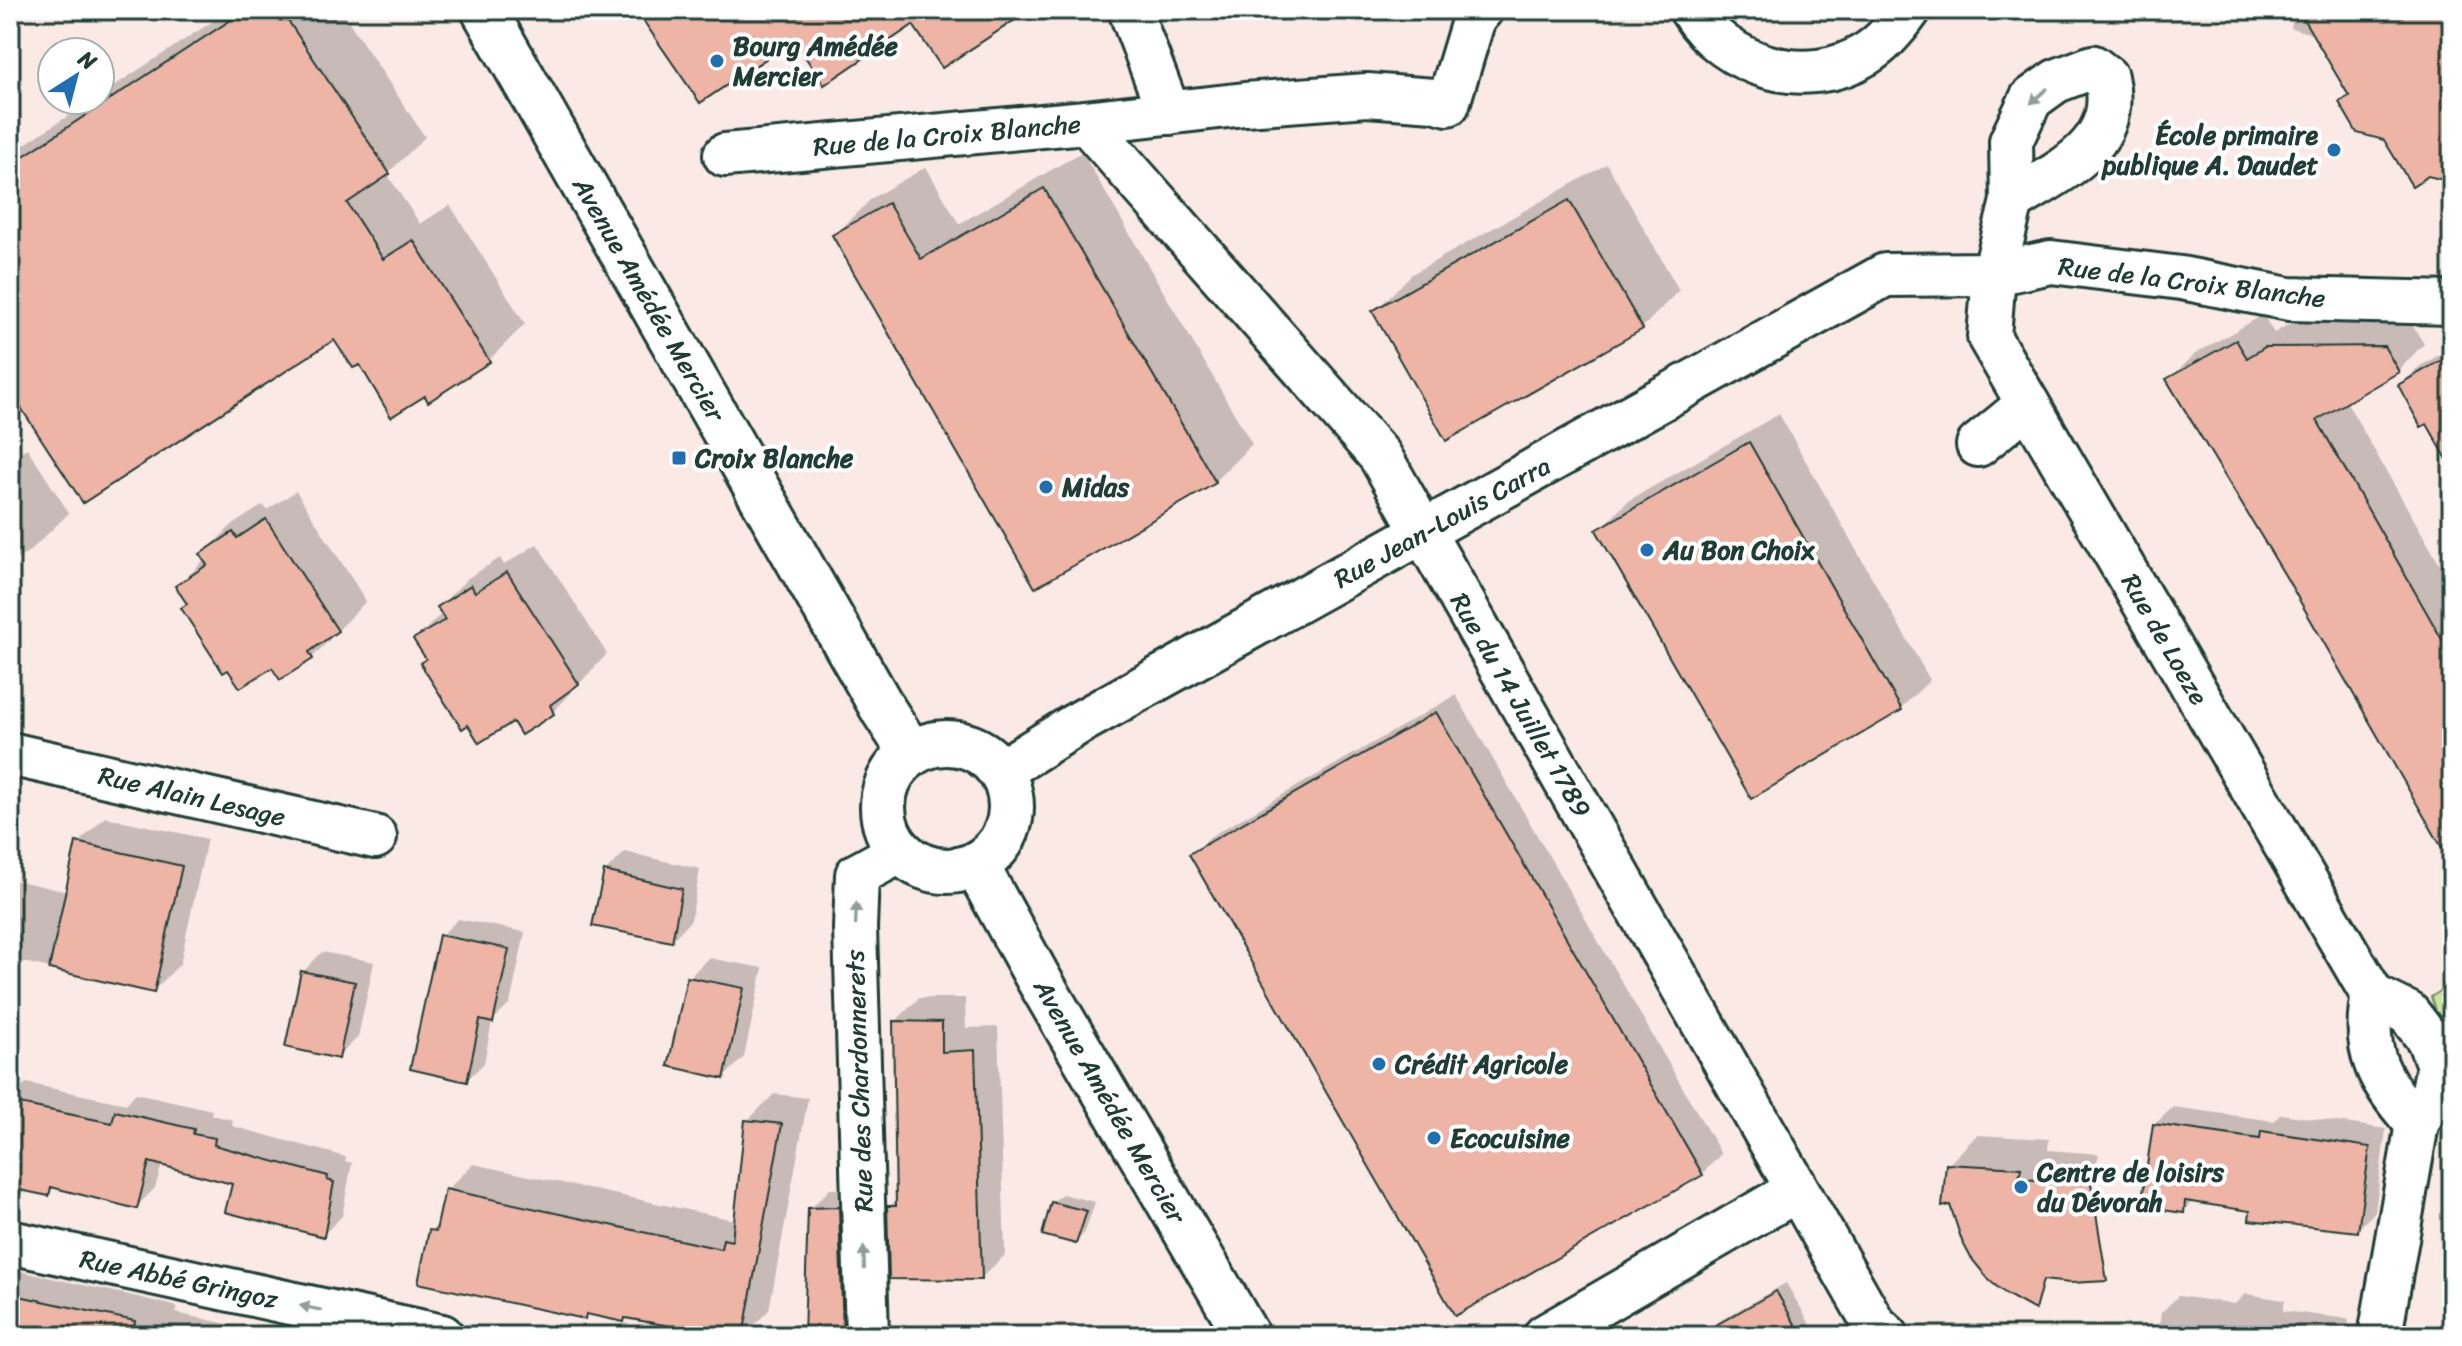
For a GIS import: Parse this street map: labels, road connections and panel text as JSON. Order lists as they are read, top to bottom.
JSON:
{
  "streets": {
    "main road": ["Avenue Amédée Mercier"],
    "street": [
      "Rue de la Croix Blanche",
      "Rue Jean-Louis Carra",
      "Rue de Loeze",
      "Rue du 14 Juillet 1789",
      "Rue Alain Lesage",
      "Rue des Chardonnerets",
      "Rue Abbé Gringoz"
    ]
  },
  "crossings": [
    ["Rue de la Croix Blanche", "Rue Jean-Louis Carra"],
    ["Rue de la Croix Blanche", "Rue de Loeze"],
    ["Rue de la Croix Blanche", "Rue du 14 Juillet 1789"],
    ["Avenue Amédée Mercier", "Rue Jean-Louis Carra"],
    ["Avenue Amédée Mercier", "Rue des Chardonnerets"],
    ["Rue Jean-Louis Carra", "Rue du 14 Juillet 1789"],
    ["Rue Jean-Louis Carra", "Rue des Chardonnerets"]
  ],
  "one_way": ["Rue des Chardonnerets", "Rue Abbé Gringoz"],
  "places": {
    "other": [
      "Bourg Amédée Mercier",
      "École primaire publique A. Daudet",
      "Midas",
      "Au Bon Choix",
      "Crédit Agricole",
      "Ecocuisine",
      "Centre de loisirs du Dévorah"
    ],
    "transit": ["Croix Blanche"]
  },
  "north": "top right"
}
